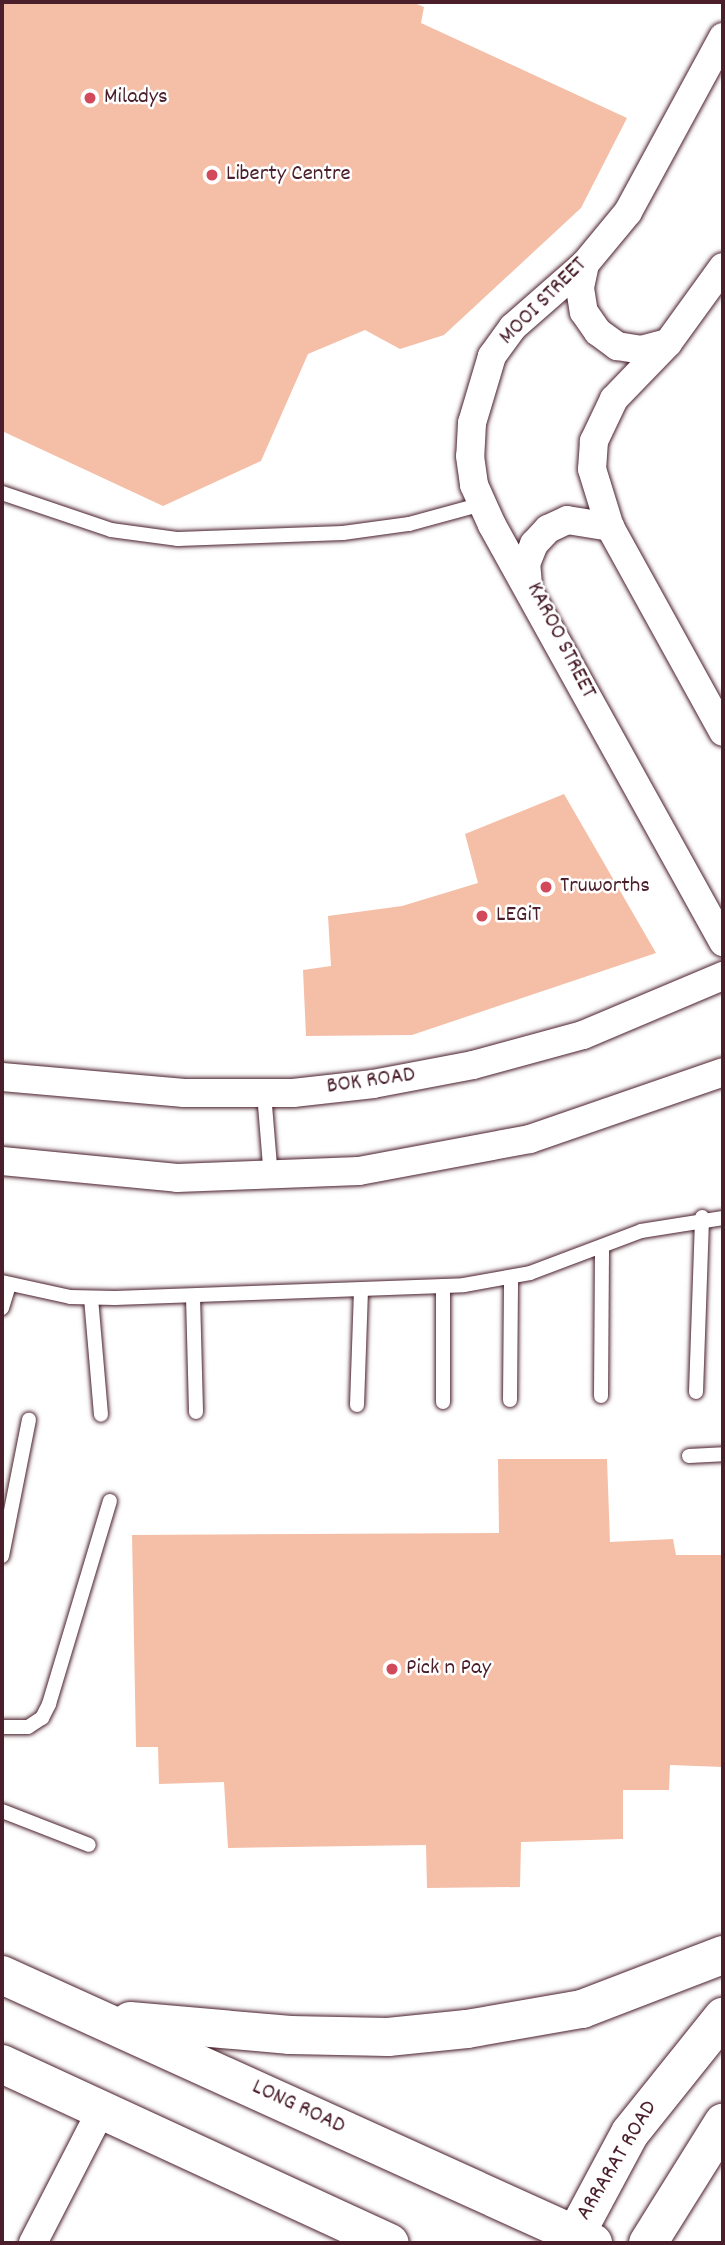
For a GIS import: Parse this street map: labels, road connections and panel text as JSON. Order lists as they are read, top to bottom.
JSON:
{
  "streets": {
    "street": [
      "MOOI STREET",
      "KAROO STREET",
      "BOK ROAD",
      "LONG ROAD",
      "ARRARAT ROAD"
    ]
  },
  "crossings": [
    ["MOOI STREET", "KAROO STREET"],
    ["LONG ROAD", "ARRARAT ROAD"]
  ],
  "places": [
    "Miladys",
    "Liberty Centre",
    "Truworths",
    "LEGiT",
    "Pick n Pay"
  ]
}
